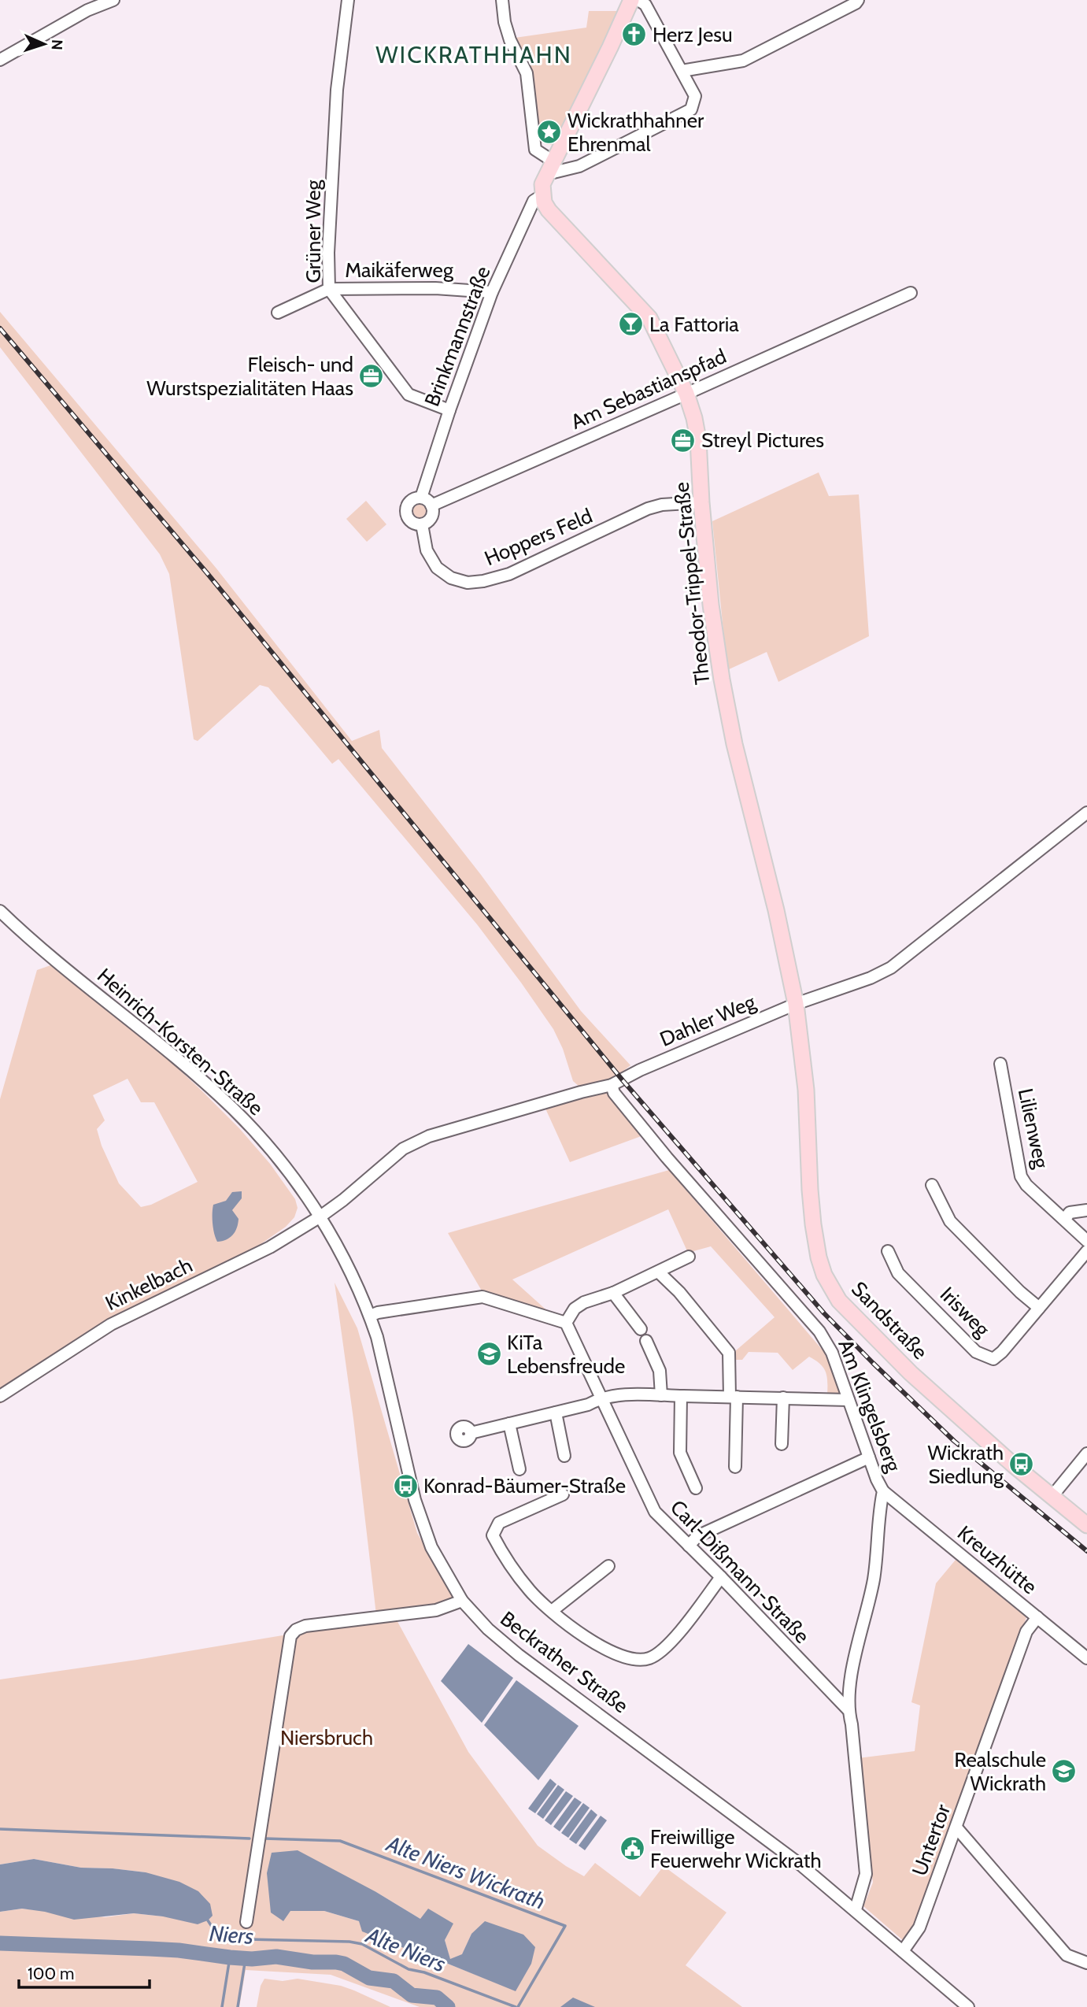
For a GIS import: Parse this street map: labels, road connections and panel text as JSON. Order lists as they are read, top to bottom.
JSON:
{
  "streets": {
    "main road": ["Theodor-Trippel-Straße", "Sandstraße"],
    "street": [
      "Grüner Weg",
      "Maikäferweg",
      "Brinkmannstraße",
      "Am Sebastianspfad",
      "Hoppers Feld",
      "Dahler Weg",
      "Heinrich-Korsten-Straße",
      "Lilienweg",
      "Kinkelbach",
      "Irisweg",
      "Am Klingelsberg",
      "Kreuzhütte",
      "Carl-Dißmann-Straße",
      "Beckrather Straße",
      "Untertor"
    ]
  },
  "crossings": [
    ["Grüner Weg", "Maikäferweg"],
    ["Grüner Weg", "Brinkmannstraße"],
    ["Maikäferweg", "Brinkmannstraße"],
    ["Brinkmannstraße", "Am Sebastianspfad"],
    ["Brinkmannstraße", "Hoppers Feld"],
    ["Brinkmannstraße", "Theodor-Trippel-Straße"],
    ["Am Sebastianspfad", "Hoppers Feld"],
    ["Am Sebastianspfad", "Theodor-Trippel-Straße"],
    ["Hoppers Feld", "Theodor-Trippel-Straße"],
    ["Theodor-Trippel-Straße", "Dahler Weg"],
    ["Theodor-Trippel-Straße", "Sandstraße"],
    ["Dahler Weg", "Heinrich-Korsten-Straße"],
    ["Dahler Weg", "Kinkelbach"],
    ["Dahler Weg", "Sandstraße"],
    ["Dahler Weg", "Am Klingelsberg"],
    ["Dahler Weg", "Beckrather Straße"],
    ["Heinrich-Korsten-Straße", "Kinkelbach"],
    ["Heinrich-Korsten-Straße", "Beckrather Straße"],
    ["Kinkelbach", "Beckrather Straße"],
    ["Am Klingelsberg", "Kreuzhütte"],
    ["Am Klingelsberg", "Carl-Dißmann-Straße"],
    ["Am Klingelsberg", "Beckrather Straße"],
    ["Kreuzhütte", "Untertor"],
    ["Beckrather Straße", "Untertor"]
  ],
  "districts": ["WICKRATHHAHN"],
  "water": ["Alte Niers Wickrath", "Niers", "Alte Niers"],
  "parks": ["Niersbruch"],
  "places": {
    "church": ["Herz Jesu"],
    "place": ["Wickrathhahner Ehrenmal"],
    "bar": ["La Fattoria"],
    "office": ["Fleisch- und Wurstspezialitäten Haas", "Streyl Pictures"],
    "school or university": ["KiTa Lebensfreude", "Realschule Wickrath"],
    "bus stop": ["Wickrath Siedlung", "Konrad-Bäumer-Straße"],
    "public building": ["Freiwillige Feuerwehr Wickrath"]
  },
  "scale_bar": "100 m",
  "north": "right"
}
